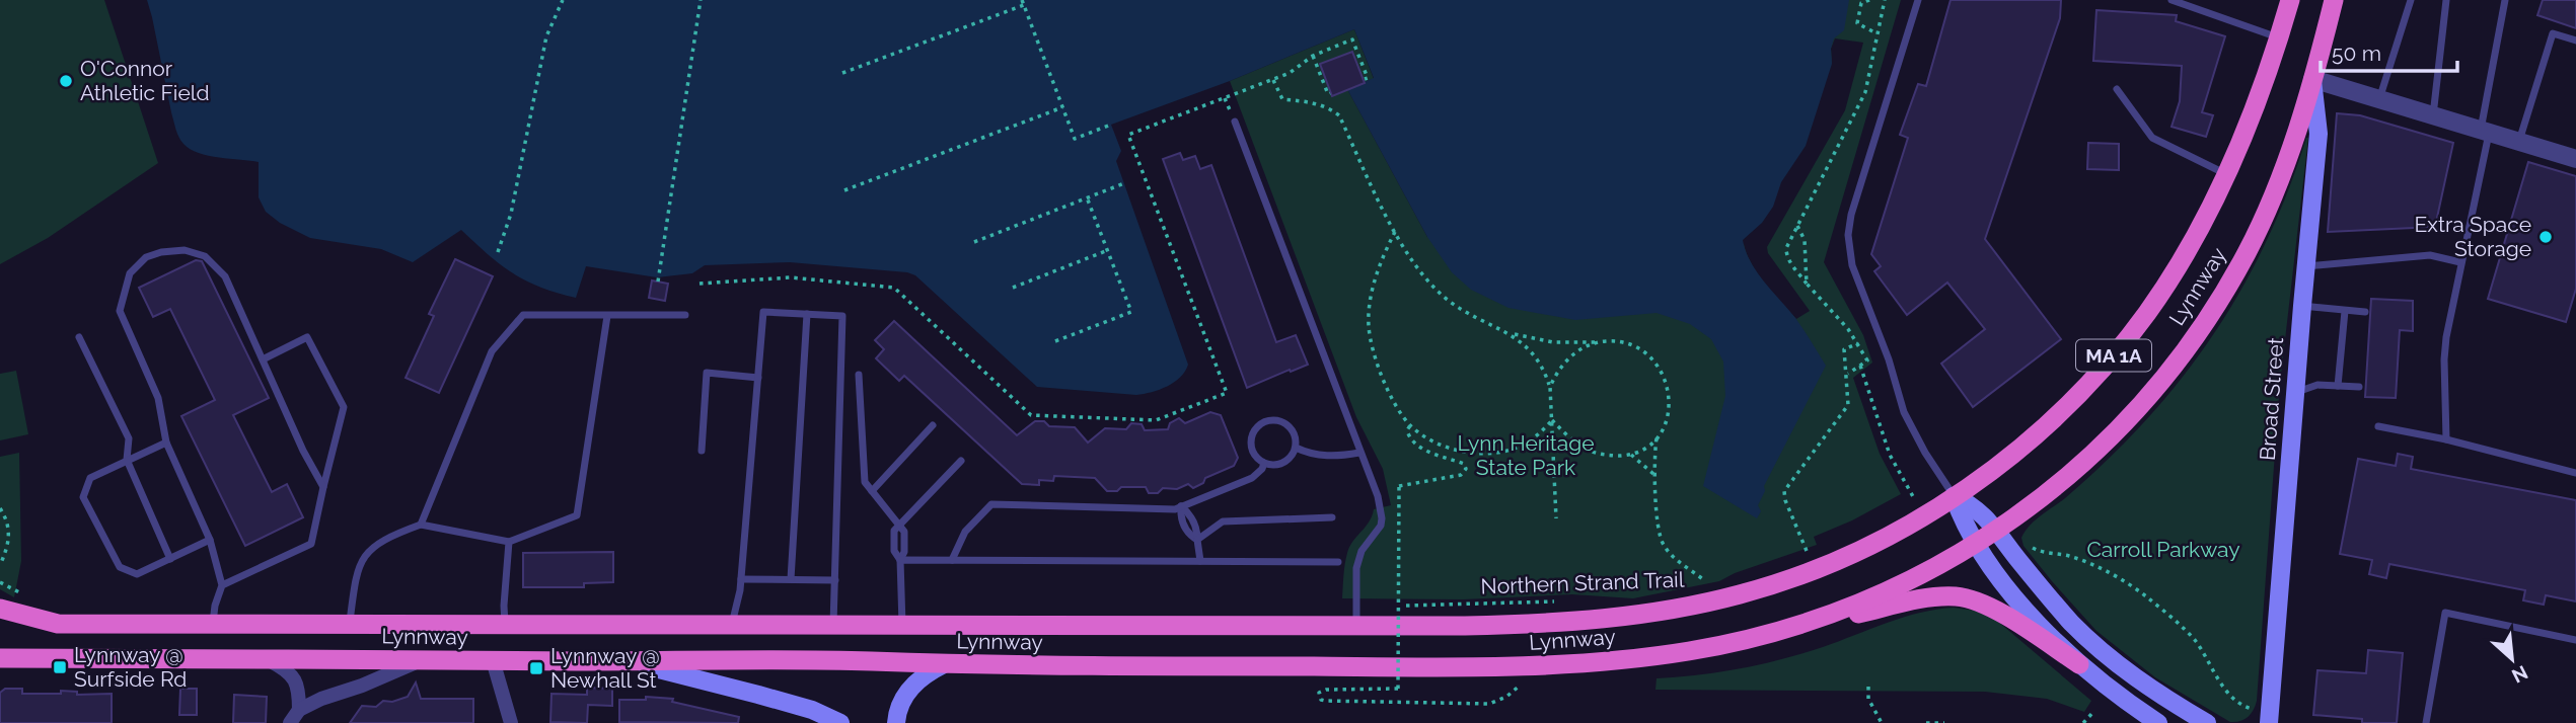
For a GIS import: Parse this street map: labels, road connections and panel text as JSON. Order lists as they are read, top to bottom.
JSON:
{
  "streets": {
    "highway": ["Lynnway", "MA 1A"],
    "main road": ["Broad Street"],
    "path": ["Northern Strand Trail"]
  },
  "crossings": [
    ["Lynnway", "Broad Street"]
  ],
  "parks": ["Lynn Heritage State Park", "Carroll Parkway"],
  "places": {
    "other": ["O'Connor Athletic Field", "Extra Space Storage"],
    "transit": ["Lynnway @ Surfside Rd", "Lynnway @ Newhall St"]
  },
  "scale_bar": "50 m",
  "north": "bottom right"
}
